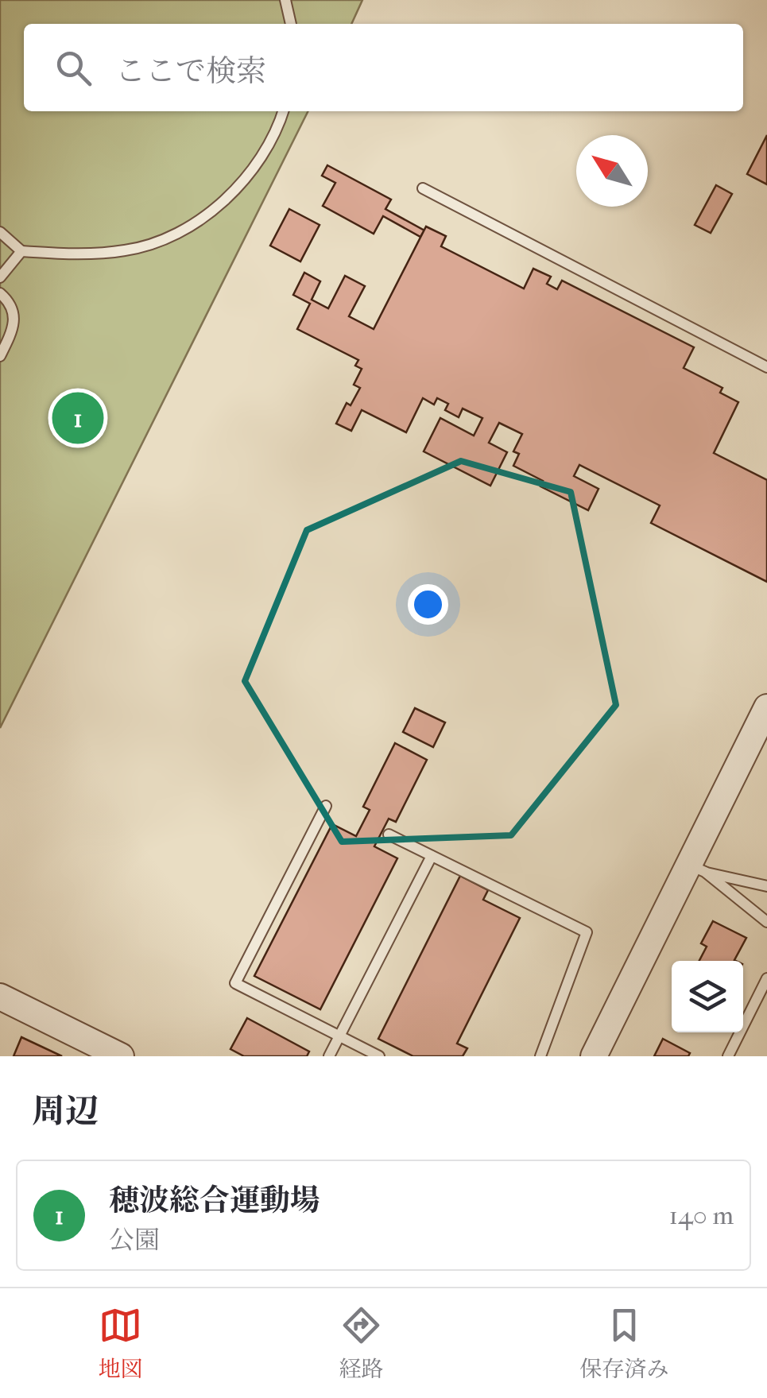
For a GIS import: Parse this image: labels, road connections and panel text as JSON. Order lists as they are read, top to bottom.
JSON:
{
  "north": "top left",
  "page": {
    "search": "ここで検索",
    "pins": "1",
    "heading": "周辺",
    "list": [
      {
        "mark": "1",
        "name": "穂波総合運動場",
        "note": "公園",
        "value": "140 m"
      }
    ],
    "nav": ["地図", "経路", "保存済み"]
  }
}
